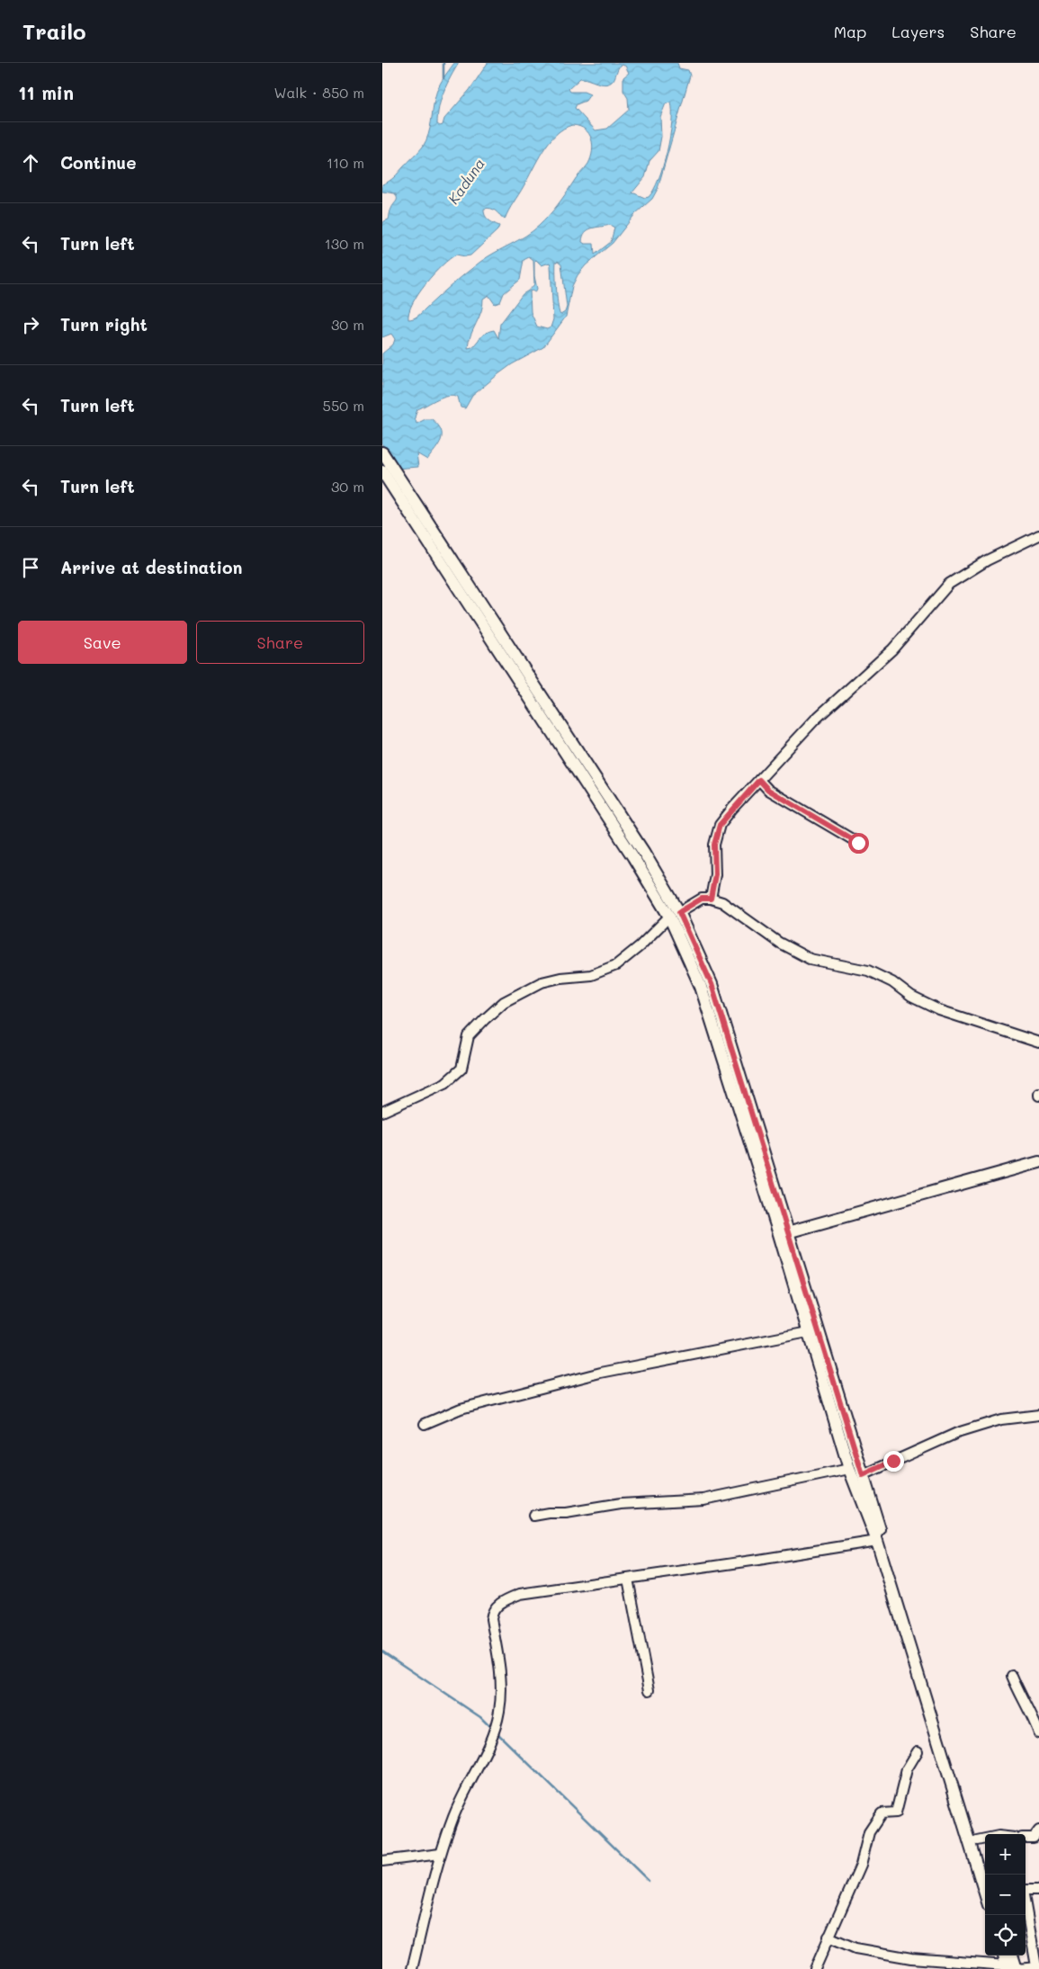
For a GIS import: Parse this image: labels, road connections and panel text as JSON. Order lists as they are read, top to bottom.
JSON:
{
  "water": ["Kaduna"],
  "page": {
    "header": "Trailo",
    "nav": ["Map", "Layers", "Share"],
    "heading": ["11 min", "Walk · 850 m"],
    "list": [
      ["Continue", "110 m"],
      ["Turn left", "130 m"],
      ["Turn right", "30 m"],
      ["Turn left", "550 m"],
      ["Turn left", "30 m"],
      "Arrive at destination"
    ],
    "buttons": ["Save", "Share"],
    "map_buttons": ["+", "−"]
  }
}
